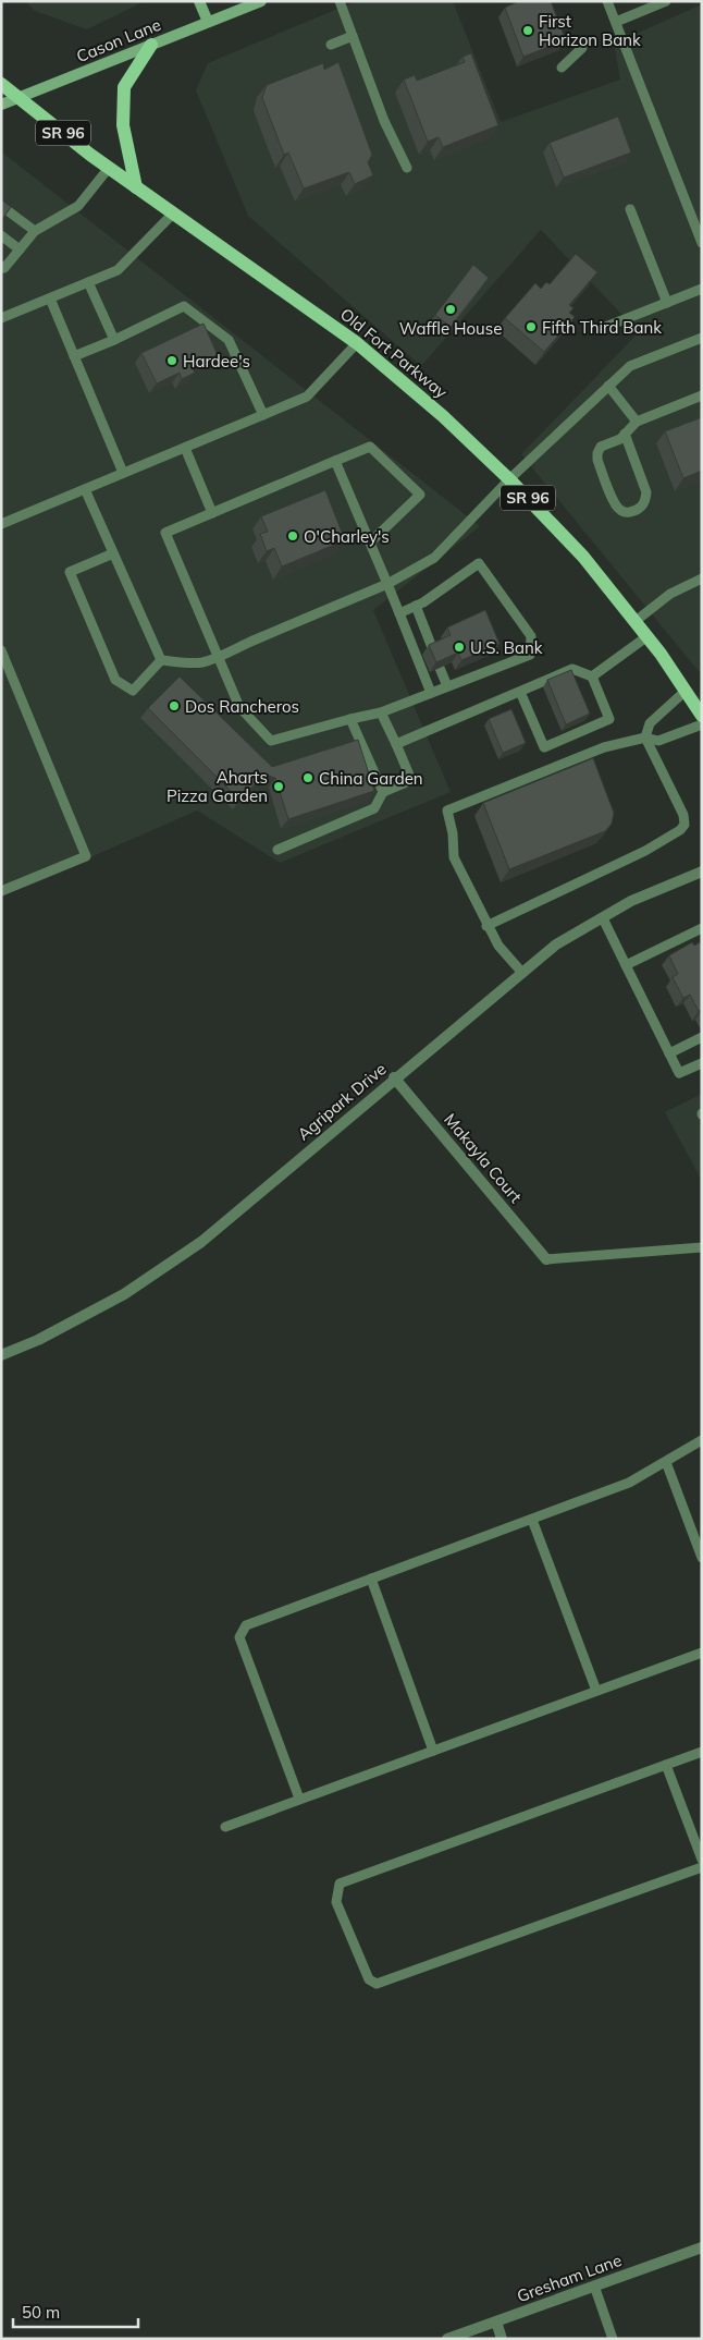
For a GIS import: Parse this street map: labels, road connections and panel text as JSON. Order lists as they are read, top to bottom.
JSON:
{
  "streets": {
    "main road": ["SR 96", "Old Fort Parkway"],
    "street": [
      "Cason Lane",
      "Agripark Drive",
      "Makayla Court",
      "Gresham Lane"
    ]
  },
  "crossings": [
    ["Cason Lane", "Old Fort Parkway"],
    ["Agripark Drive", "Makayla Court"]
  ],
  "places": [
    "First Horizon Bank",
    "Waffle House",
    "Fifth Third Bank",
    "Hardee's",
    "O'Charley's",
    "U.S. Bank",
    "Dos Rancheros",
    "China Garden",
    "Aharts Pizza Garden"
  ],
  "scale_bar": "50 m"
}
